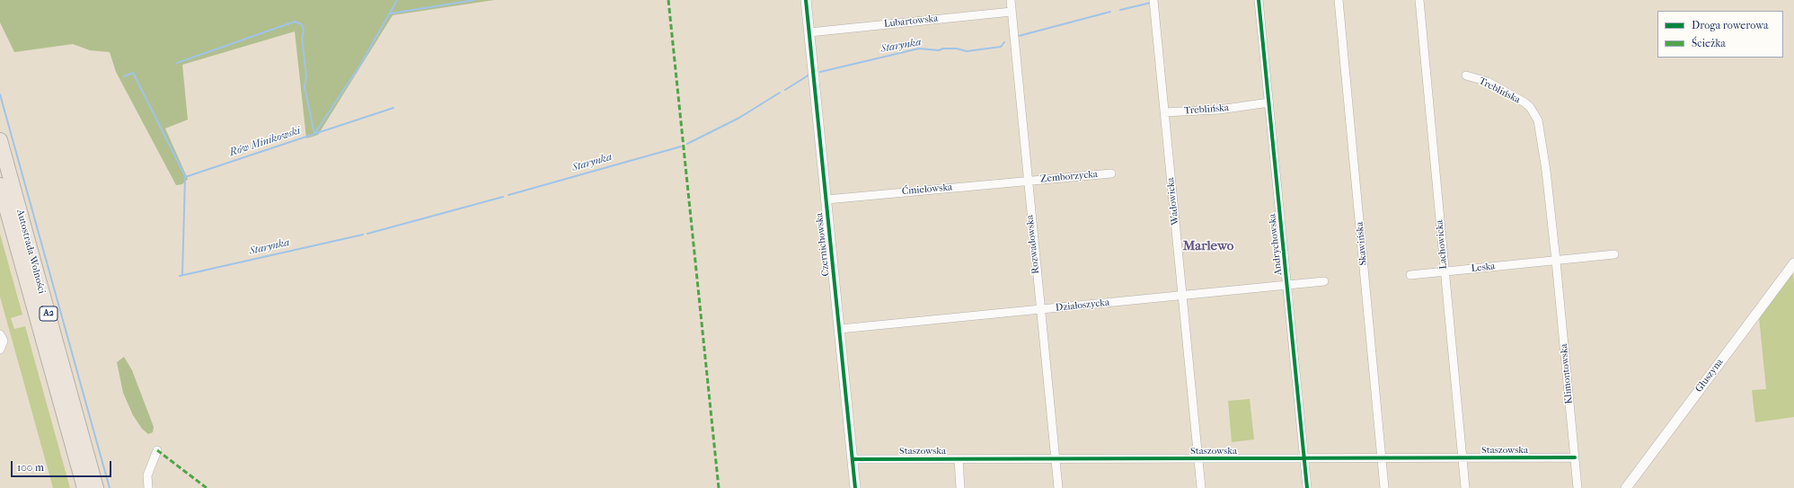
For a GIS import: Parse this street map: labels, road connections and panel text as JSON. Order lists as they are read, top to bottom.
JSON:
{
  "streets": {
    "highway": ["Autostrada Wolności", "A2"],
    "street": [
      "Lubartowska",
      "Treblińska",
      "Zemborzycka",
      "Ćmielowska",
      "Wadowicka",
      "Skawińska",
      "Czernichowska",
      "Rozwadowska",
      "Andrychowska",
      "Lachowicka",
      "Leska",
      "Działoszycka",
      "Klimontowska",
      "Głuszyna",
      "Staszowska"
    ]
  },
  "crossings": [
    ["Lubartowska", "Czernichowska"],
    ["Lubartowska", "Rozwadowska"],
    ["Treblińska", "Wadowicka"],
    ["Treblińska", "Andrychowska"],
    ["Treblińska", "Klimontowska"],
    ["Zemborzycka", "Ćmielowska"],
    ["Zemborzycka", "Rozwadowska"],
    ["Ćmielowska", "Czernichowska"],
    ["Ćmielowska", "Rozwadowska"],
    ["Wadowicka", "Działoszycka"],
    ["Wadowicka", "Staszowska"],
    ["Skawińska", "Staszowska"],
    ["Czernichowska", "Działoszycka"],
    ["Czernichowska", "Staszowska"],
    ["Rozwadowska", "Działoszycka"],
    ["Rozwadowska", "Staszowska"],
    ["Andrychowska", "Działoszycka"],
    ["Andrychowska", "Staszowska"],
    ["Lachowicka", "Leska"],
    ["Lachowicka", "Staszowska"],
    ["Leska", "Klimontowska"],
    ["Klimontowska", "Staszowska"]
  ],
  "districts": ["Marlewo"],
  "water": ["Starynka", "Rów Minikowski"],
  "legend": ["Droga rowerowa", "Ścieżka"],
  "scale_bar": "100 m"
}
